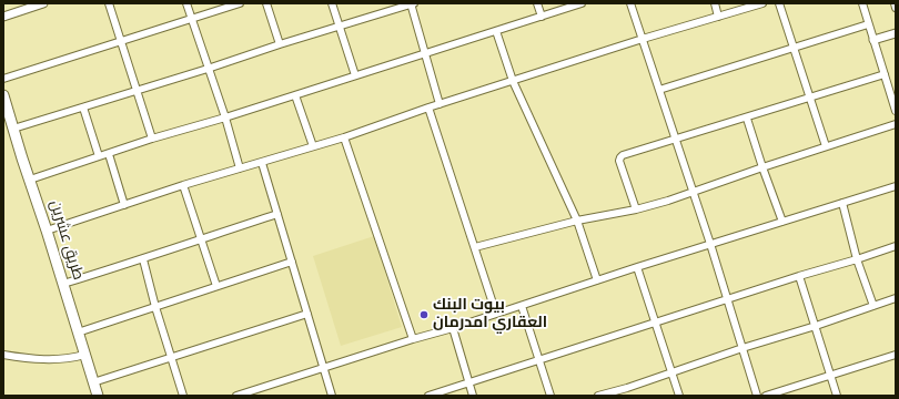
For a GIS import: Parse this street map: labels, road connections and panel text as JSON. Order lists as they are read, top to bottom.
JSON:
{
  "streets": {
    "main road": ["طريق عشرين"]
  },
  "places": ["بيوت البنك العقاري امدرمان"]
}
